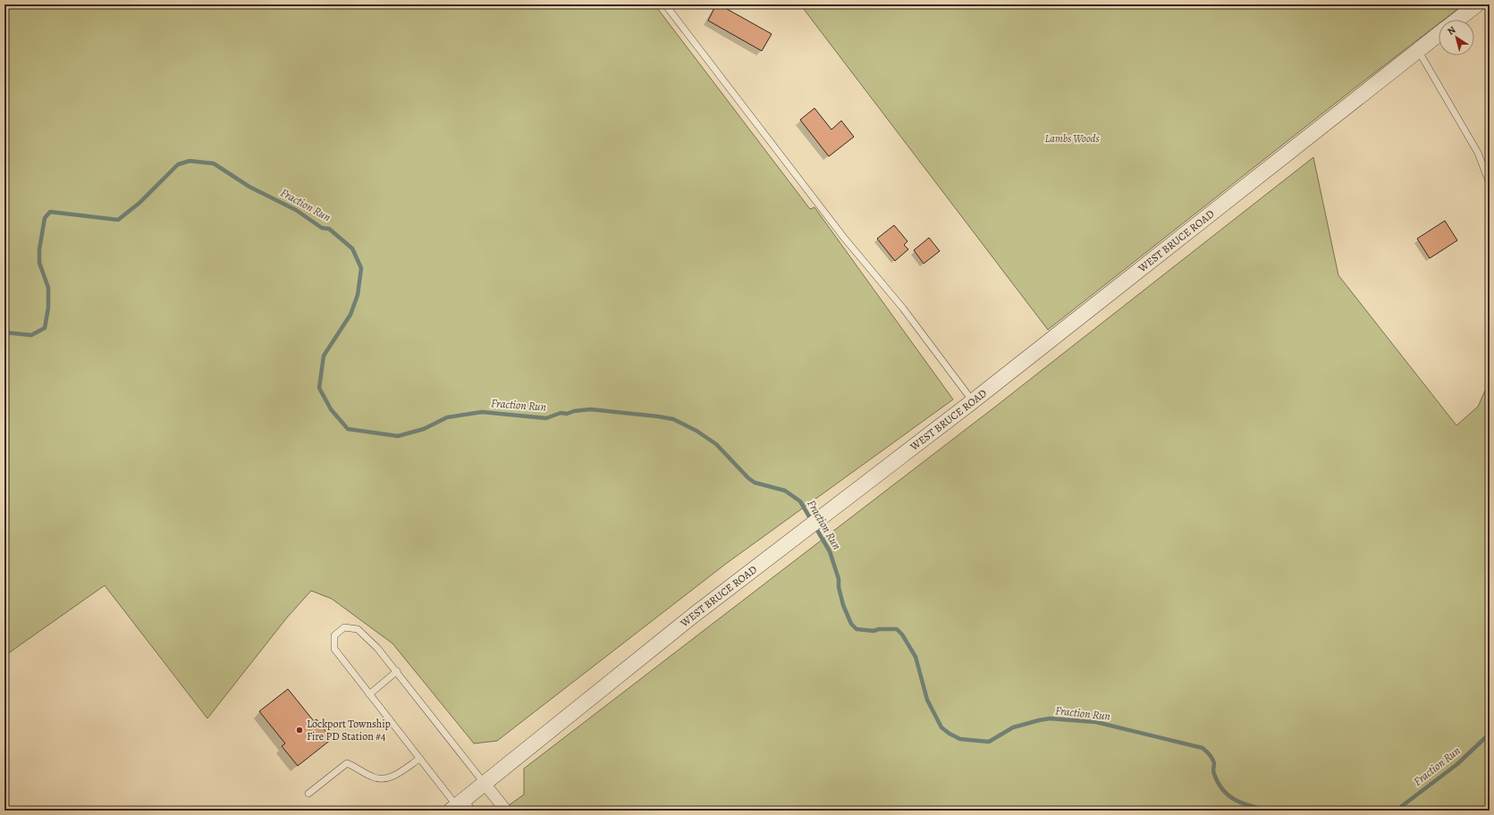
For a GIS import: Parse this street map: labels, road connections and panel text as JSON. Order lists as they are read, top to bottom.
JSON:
{
  "streets": {
    "street": ["WEST BRUCE ROAD"]
  },
  "water": ["Fraction Run"],
  "parks": ["Lambs Woods"],
  "places": ["Lockport Township Fire PD Station #4"],
  "north": "top left"
}
